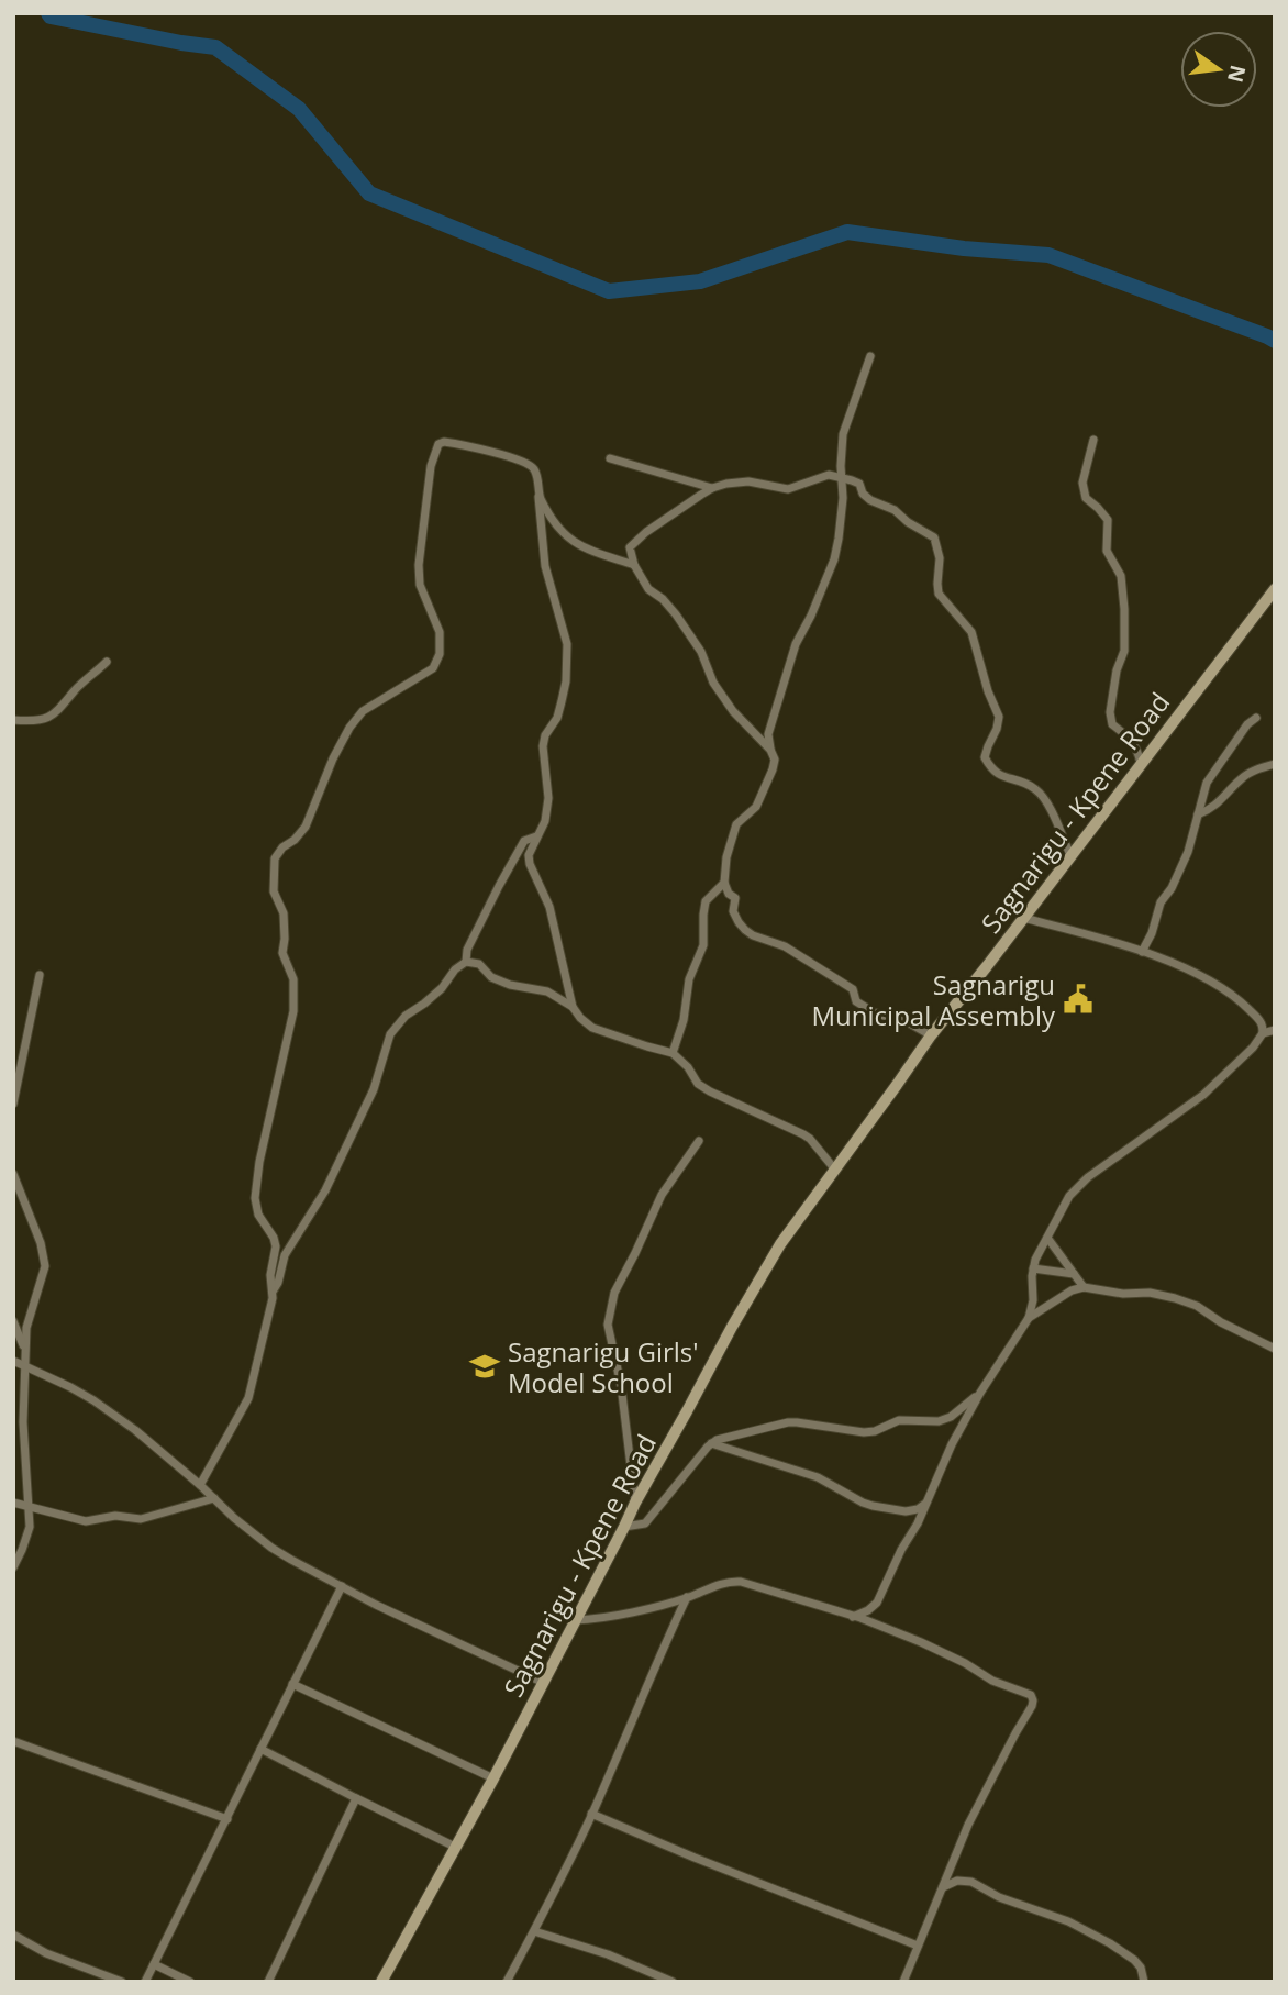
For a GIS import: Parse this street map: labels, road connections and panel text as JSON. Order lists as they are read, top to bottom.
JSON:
{
  "streets": {
    "street": ["Sagnarigu - Kpene Road"]
  },
  "places": {
    "public building": ["Sagnarigu Municipal Assembly"],
    "school or university": ["Sagnarigu Girls' Model School"]
  },
  "north": "right"
}
